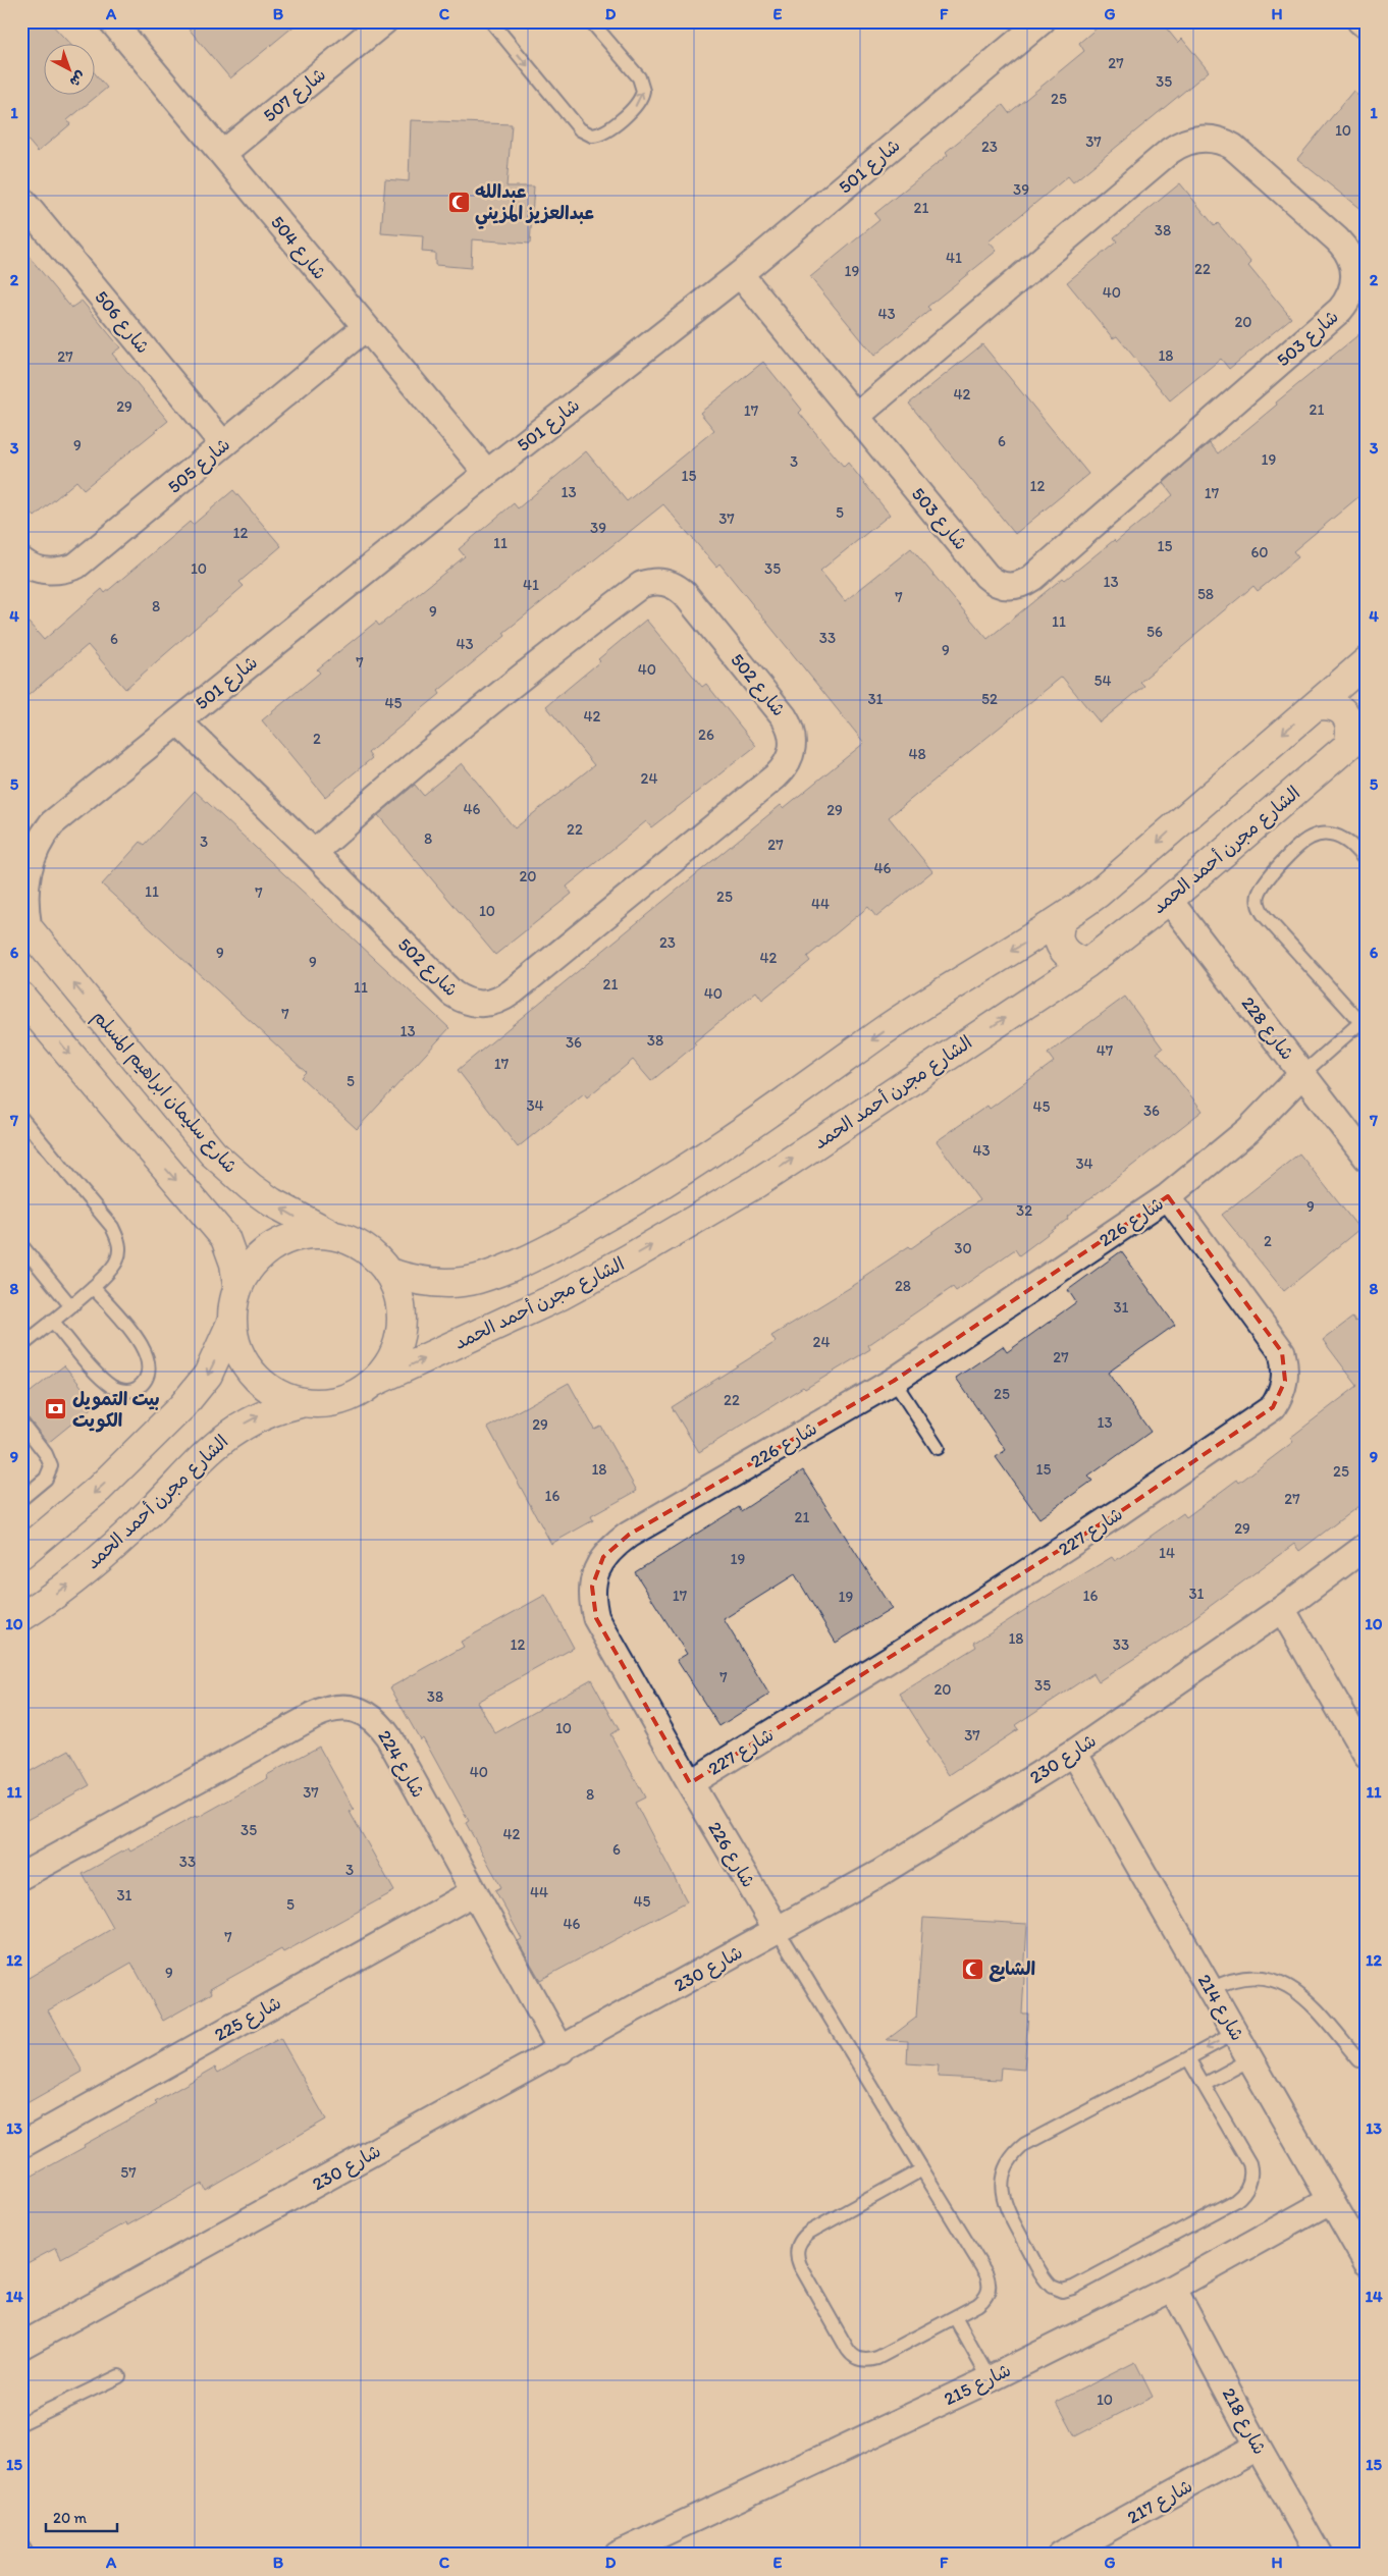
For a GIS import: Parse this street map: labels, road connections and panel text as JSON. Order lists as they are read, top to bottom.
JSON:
{
  "streets": {
    "street": [
      "شارع 507",
      "شارع 501",
      "شارع 504",
      "شارع 506",
      "شارع 503",
      "شارع 505",
      "شارع 502",
      "الشارع مجرن أحمد الحمد",
      "شارع 228",
      "شارع سليمان ابراهيم المسلم",
      "شارع 226",
      "شارع 227",
      "شارع 230",
      "شارع 224",
      "شارع 214",
      "شارع 225",
      "شارع 215",
      "شارع 218",
      "شارع 217"
    ]
  },
  "crossings": [
    ["شارع 507", "شارع 504"],
    ["شارع 501", "شارع 504"],
    ["شارع 501", "شارع 503"],
    ["شارع 501", "شارع 502"],
    ["شارع 501", "شارع سليمان ابراهيم المسلم"],
    ["شارع 504", "شارع 505"],
    ["شارع 506", "شارع 505"],
    ["الشارع مجرن أحمد الحمد", "شارع 228"],
    ["الشارع مجرن أحمد الحمد", "شارع سليمان ابراهيم المسلم"],
    ["شارع 228", "شارع 226"],
    ["شارع 226", "شارع 227"],
    ["شارع 226", "شارع 230"],
    ["شارع 230", "شارع 224"],
    ["شارع 230", "شارع 214"],
    ["شارع 224", "شارع 225"],
    ["شارع 214", "شارع 215"],
    ["شارع 215", "شارع 218"],
    ["شارع 218", "شارع 217"]
  ],
  "places": {
    "mosque": ["عبدالله عبدالعزيز المزيني", "الشايع"],
    "bank": ["بيت التمويل الكويت"]
  },
  "house_numbers": [
    "27",
    "35",
    "25",
    "10",
    "37",
    "23",
    "39",
    "21",
    "38",
    "41",
    "22",
    "19",
    "40",
    "43",
    "20",
    "18",
    "27",
    "42",
    "29",
    "21",
    "17",
    "6",
    "9",
    "19",
    "3",
    "15",
    "12",
    "13",
    "17",
    "5",
    "37",
    "39",
    "12",
    "11",
    "15",
    "60",
    "10",
    "35",
    "13",
    "41",
    "58",
    "7",
    "8",
    "9",
    "11",
    "56",
    "33",
    "6",
    "43",
    "9",
    "7",
    "40",
    "54",
    "31",
    "52",
    "45",
    "42",
    "26",
    "2",
    "48",
    "24",
    "46",
    "29",
    "22",
    "8",
    "3",
    "27",
    "46",
    "20",
    "11",
    "7",
    "25",
    "44",
    "10",
    "23",
    "9",
    "42",
    "9",
    "21",
    "11",
    "40",
    "7",
    "13",
    "38",
    "36",
    "47",
    "17",
    "5",
    "34",
    "45",
    "36",
    "43",
    "34",
    "9",
    "32",
    "2",
    "30",
    "28",
    "31",
    "24",
    "27",
    "25",
    "22",
    "13",
    "29",
    "18",
    "15",
    "25",
    "16",
    "27",
    "21",
    "29",
    "14",
    "19",
    "31",
    "17",
    "16",
    "19",
    "18",
    "12",
    "33",
    "7",
    "35",
    "20",
    "38",
    "10",
    "37",
    "40",
    "37",
    "8",
    "35",
    "42",
    "6",
    "33",
    "3",
    "44",
    "31",
    "45",
    "5",
    "46",
    "7",
    "9",
    "57",
    "10"
  ],
  "scale_bar": "20 m",
  "north": "bottom right",
  "grid": {
    "columns": [
      "A",
      "B",
      "C",
      "D",
      "E",
      "F",
      "G",
      "H"
    ],
    "rows": [
      "1",
      "2",
      "3",
      "4",
      "5",
      "6",
      "7",
      "8",
      "9",
      "10",
      "11",
      "12",
      "13",
      "14",
      "15"
    ]
  }
}
